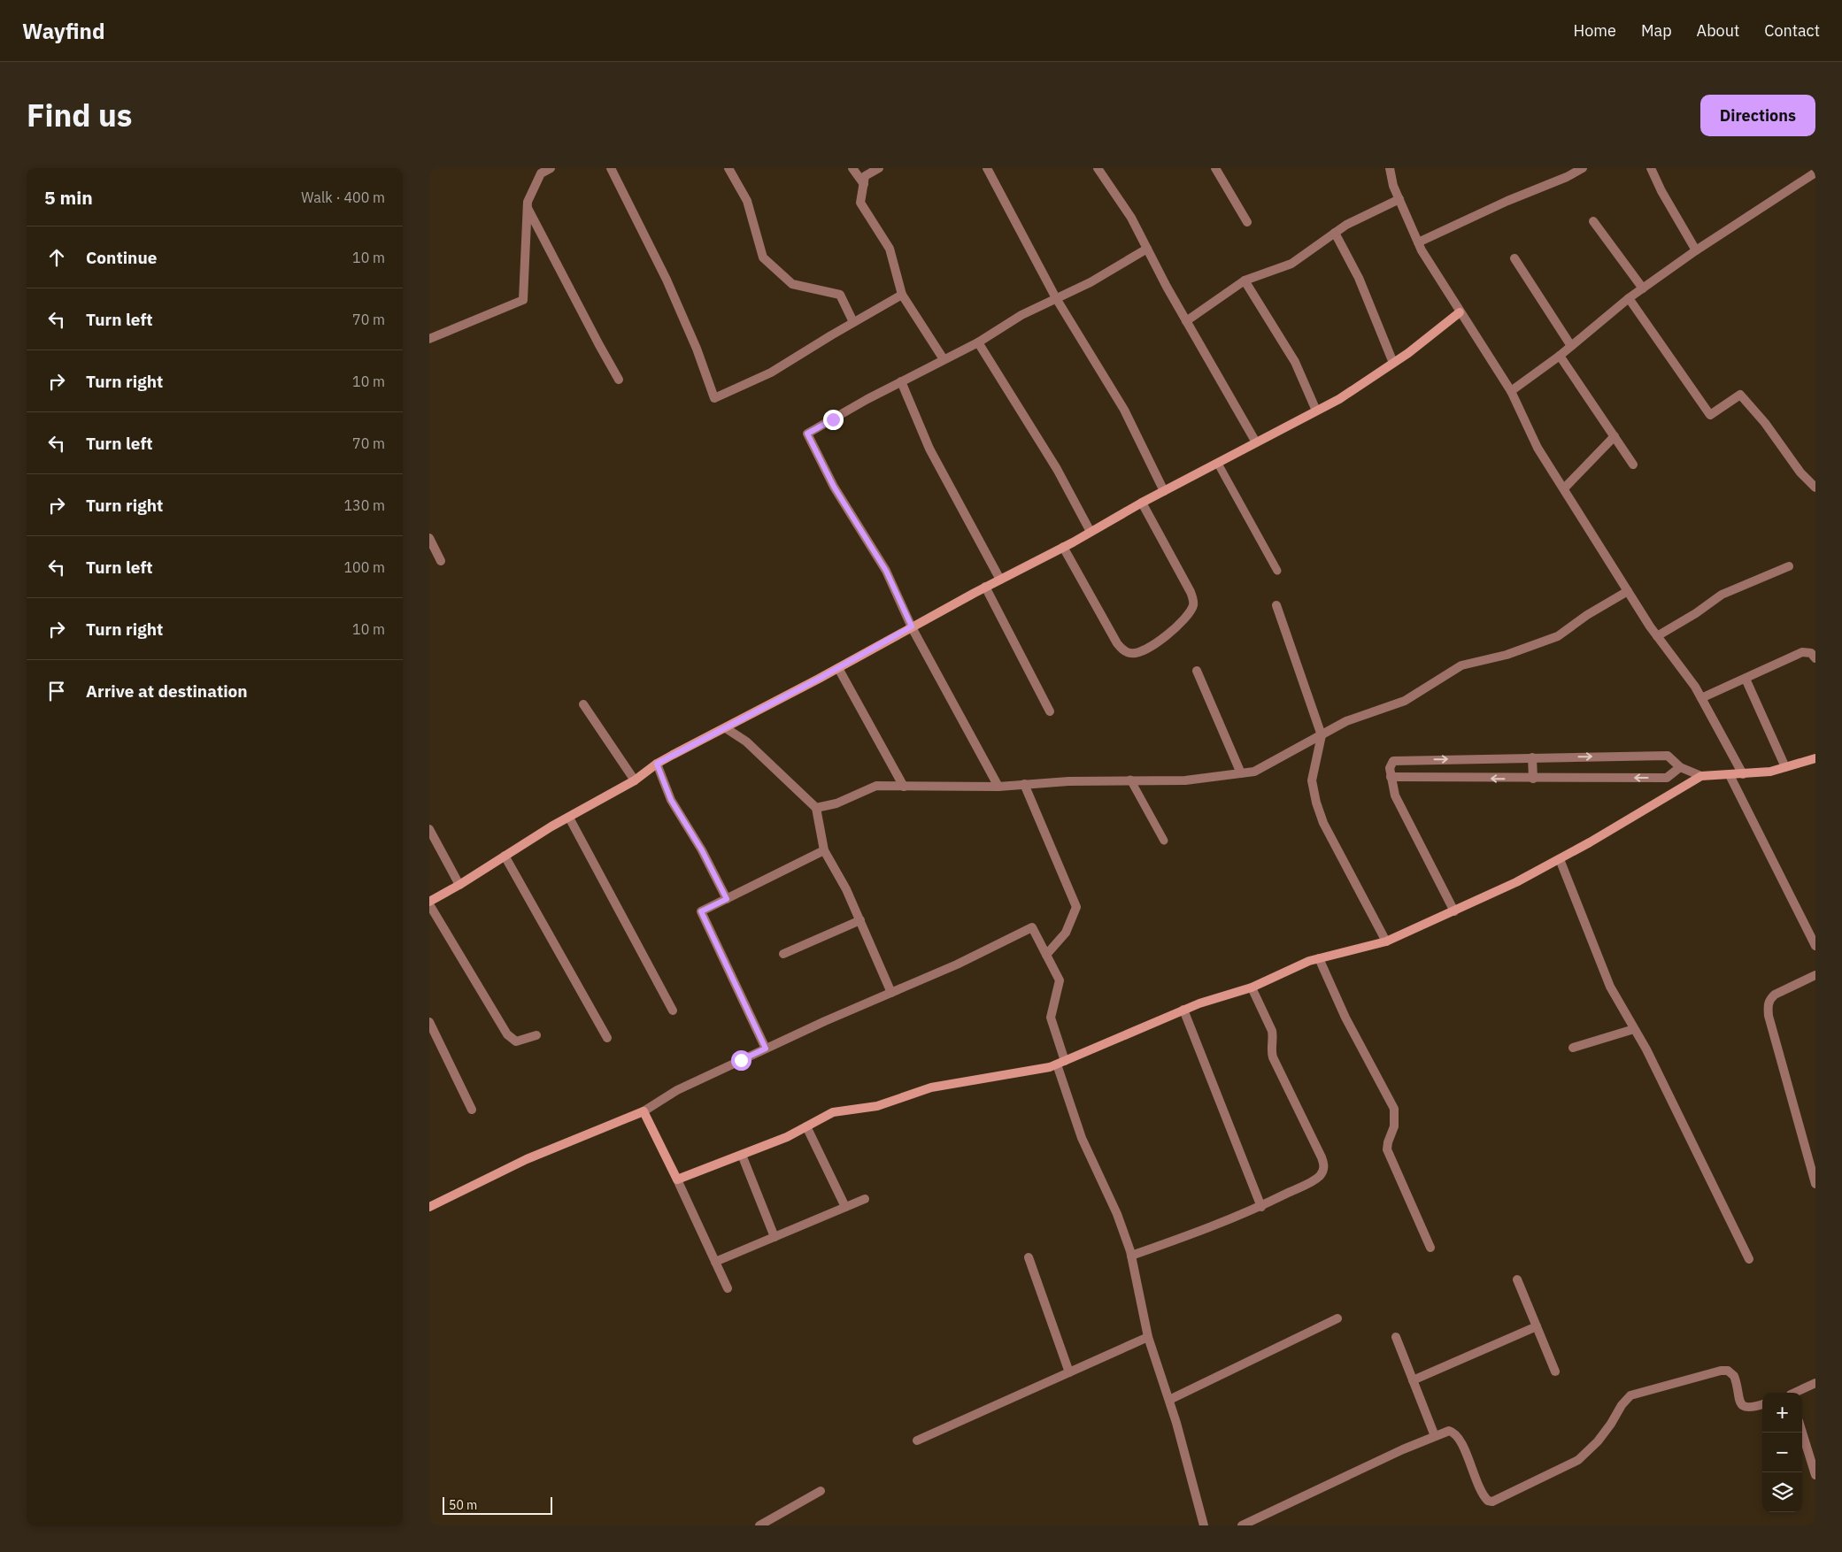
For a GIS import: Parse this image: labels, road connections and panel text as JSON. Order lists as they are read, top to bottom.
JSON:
{
  "scale_bar": "50 m",
  "page": {
    "header": "Wayfind",
    "nav": [
      "Home",
      "Map",
      "About",
      "Contact"
    ],
    "title": "Find us",
    "buttons": "Directions",
    "heading": ["5 min", "Walk · 400 m"],
    "list": [
      ["Continue", "10 m"],
      ["Turn left", "70 m"],
      ["Turn right", "10 m"],
      ["Turn left", "70 m"],
      ["Turn right", "130 m"],
      ["Turn left", "100 m"],
      ["Turn right", "10 m"],
      "Arrive at destination"
    ],
    "map_buttons": ["+", "−"],
    "scale": "50 m"
  }
}
